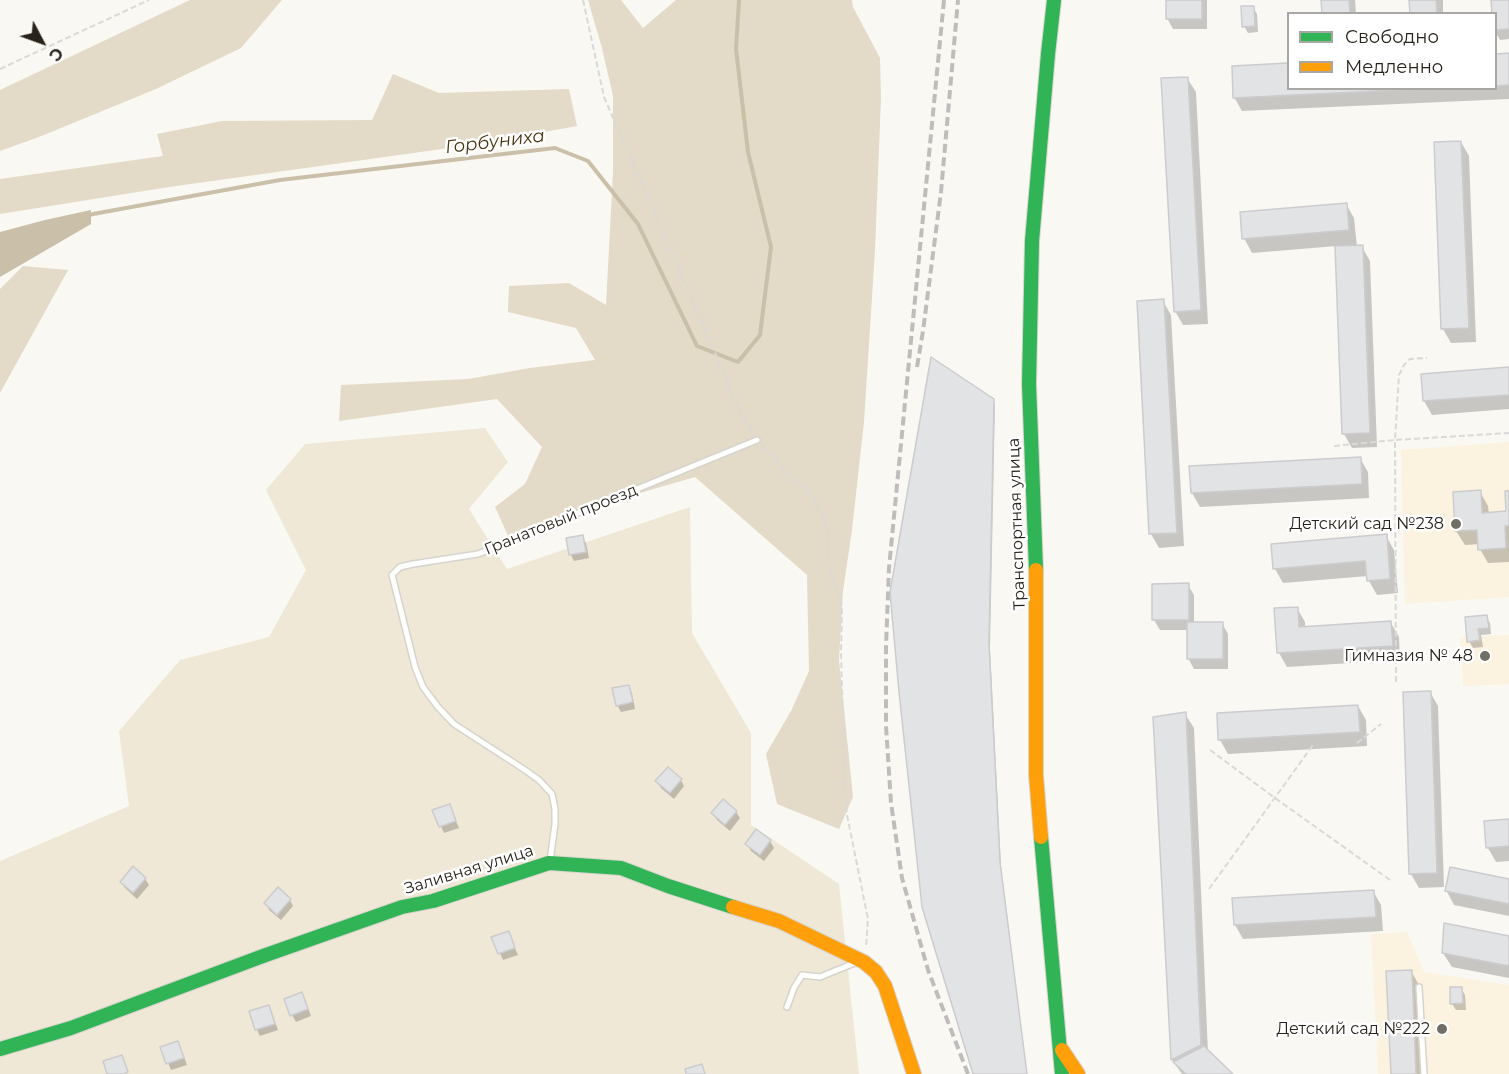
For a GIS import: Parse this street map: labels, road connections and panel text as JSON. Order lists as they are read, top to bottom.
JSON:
{
  "streets": {
    "main road": ["Транспортная улица", "Заливная улица"],
    "lane": ["Гранатовый проезд"]
  },
  "crossings": [
    ["Гранатовый проезд", "Заливная улица"]
  ],
  "water": ["Горбуниха"],
  "places": ["Детский сад №238", "Гимназия № 48", "Детский сад №222"],
  "legend": ["Свободно", "Медленно"],
  "north": "bottom right"
}
